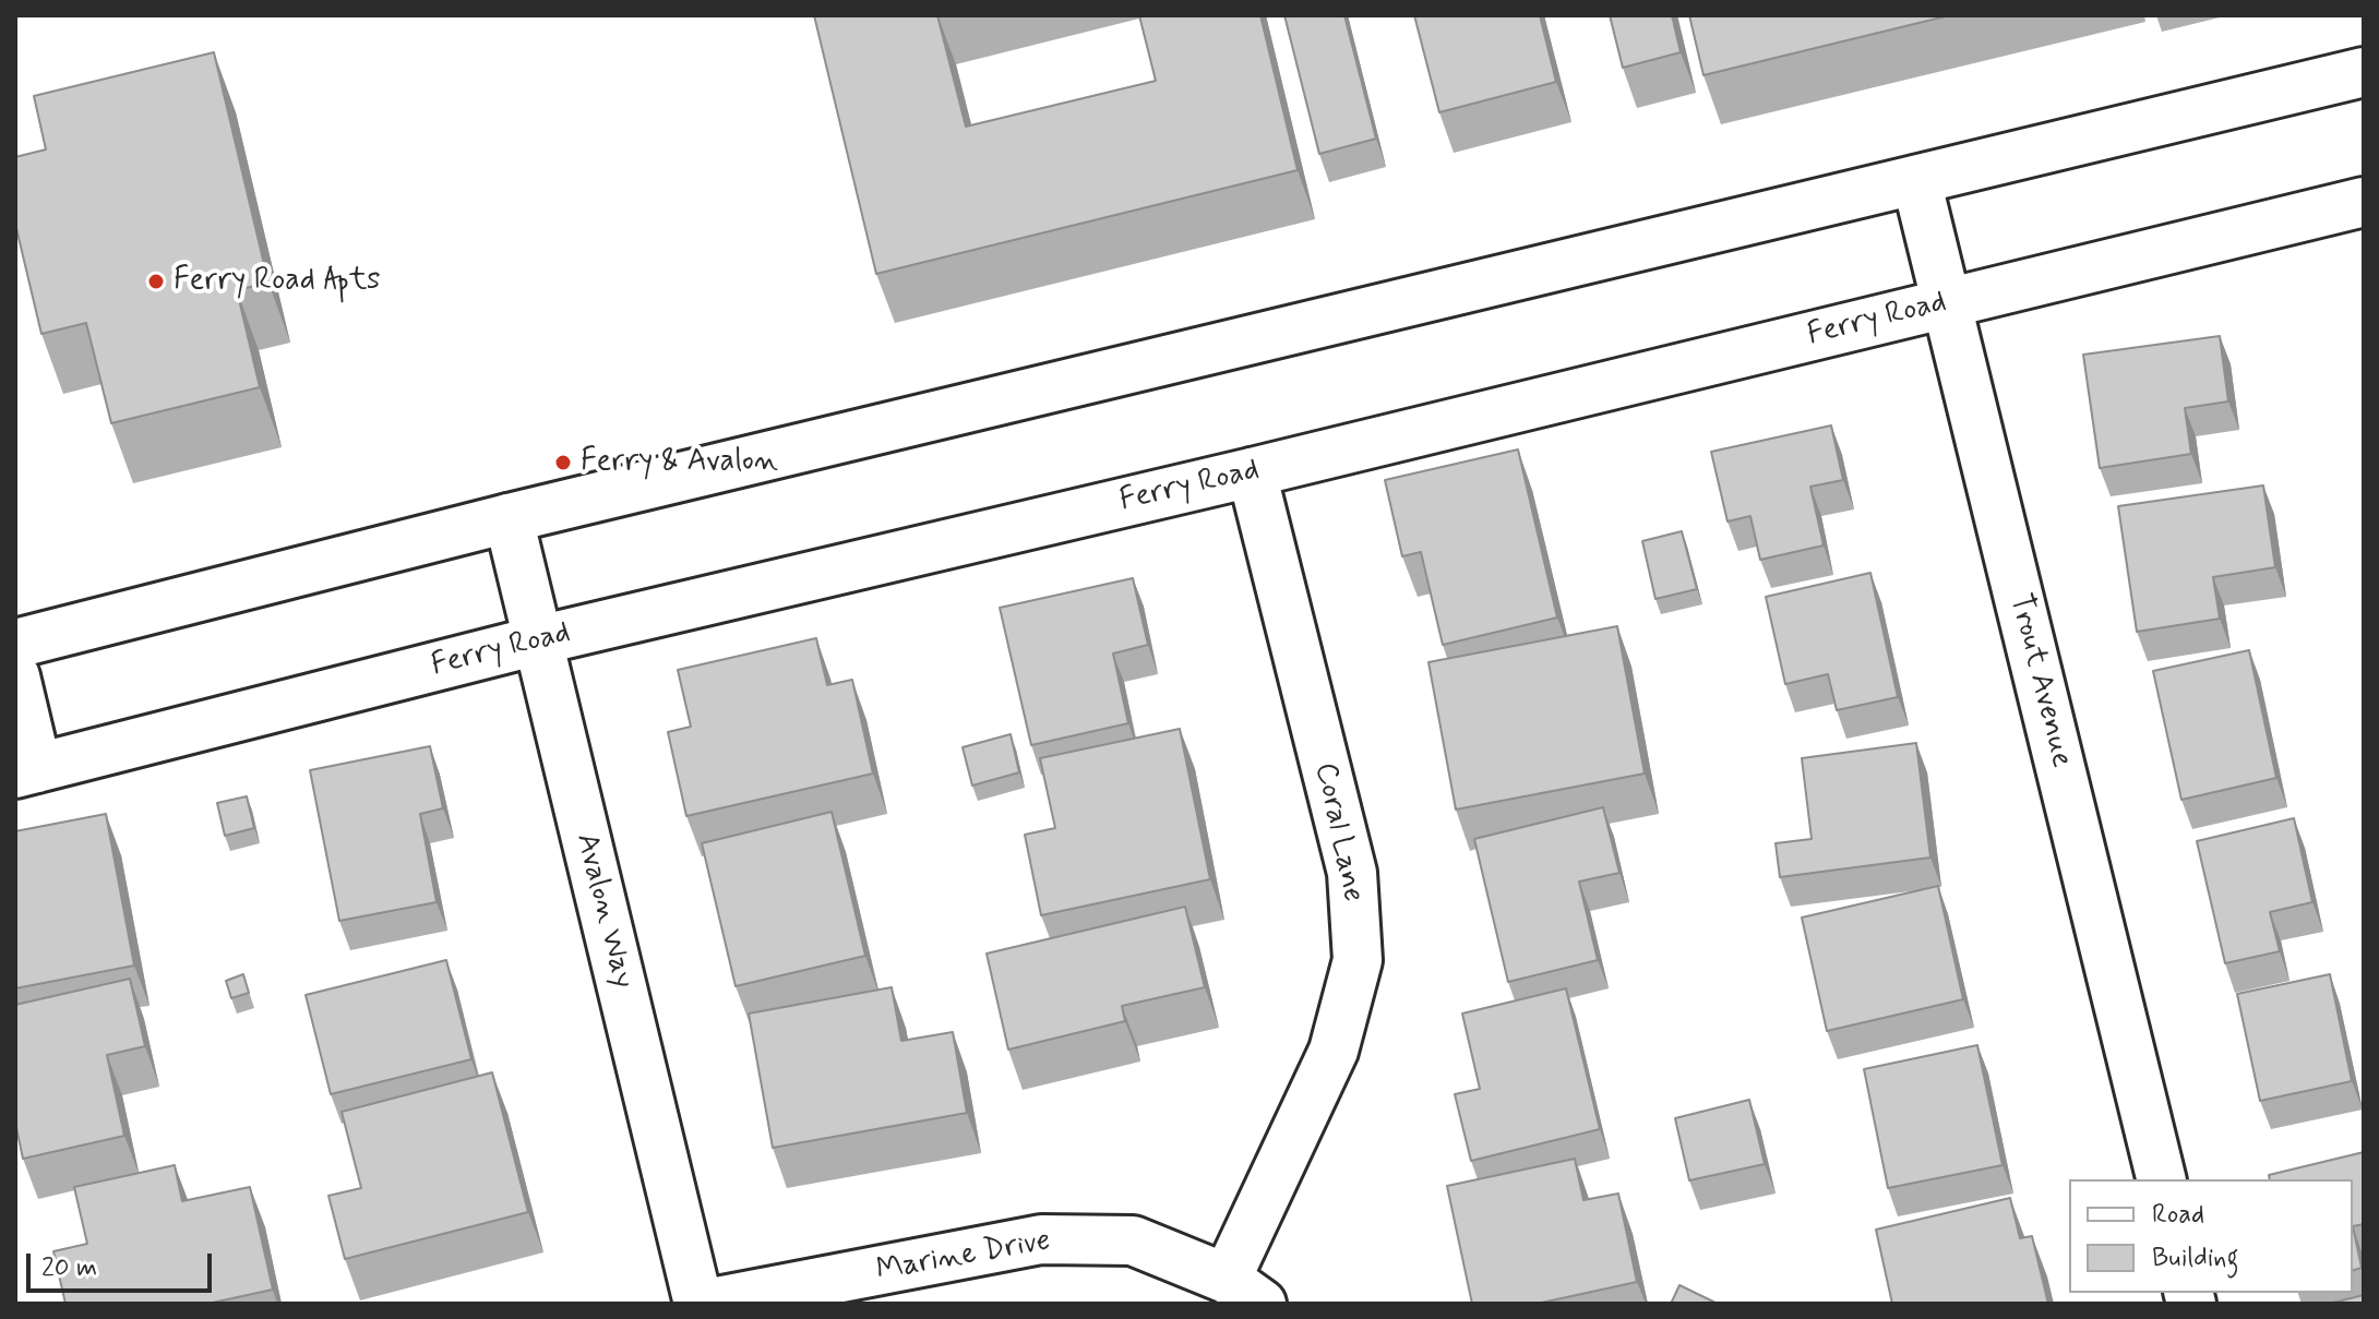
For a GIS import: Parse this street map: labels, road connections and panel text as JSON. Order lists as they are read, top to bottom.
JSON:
{
  "streets": {
    "main road": [
      "Ferry Road",
      "Trout Avenue",
      "Coral Lane",
      "Avalon Way",
      "Marine Drive"
    ]
  },
  "crossings": [
    ["Ferry Road", "Trout Avenue"],
    ["Ferry Road", "Coral Lane"],
    ["Ferry Road", "Avalon Way"],
    ["Coral Lane", "Marine Drive"]
  ],
  "places": ["Ferry Road Apts", "Ferry & Avalon"],
  "legend": ["Road", "Building"],
  "scale_bar": "20 m"
}
